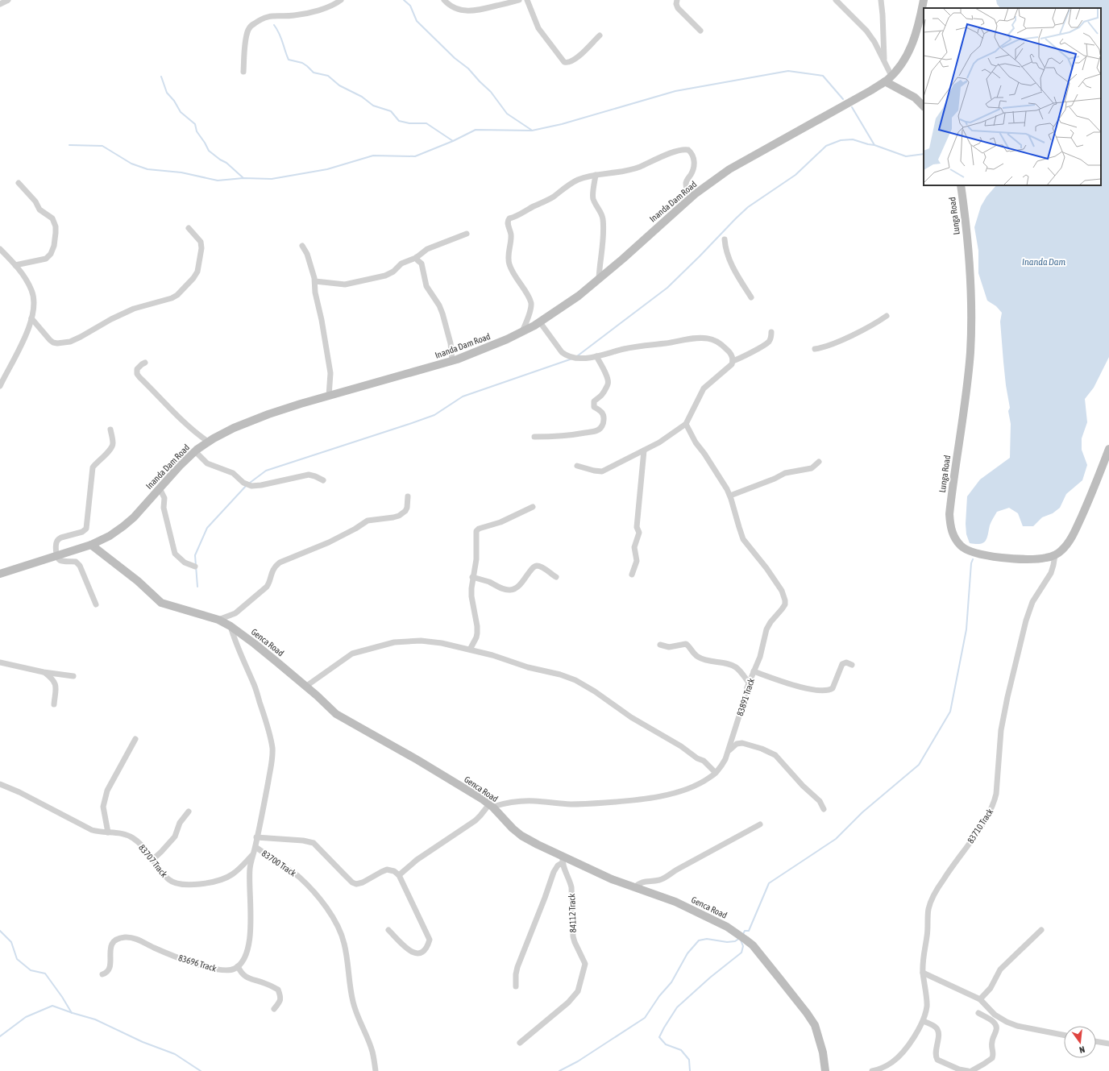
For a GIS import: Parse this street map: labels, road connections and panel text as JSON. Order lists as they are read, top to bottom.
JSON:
{
  "streets": {
    "street": [
      "Inanda Dam Road",
      "Lunga Road",
      "Genca Road",
      "83891 Track",
      "83710 Track",
      "83707 Track",
      "83700 Track",
      "84112 Track",
      "83696 Track"
    ]
  },
  "crossings": [
    ["Inanda Dam Road", "Genca Road"],
    ["Lunga Road", "83710 Track"],
    ["Genca Road", "83891 Track"],
    ["Genca Road", "83700 Track"],
    ["Genca Road", "84112 Track"]
  ],
  "water": ["Inanda Dam"],
  "north": "bottom"
}
